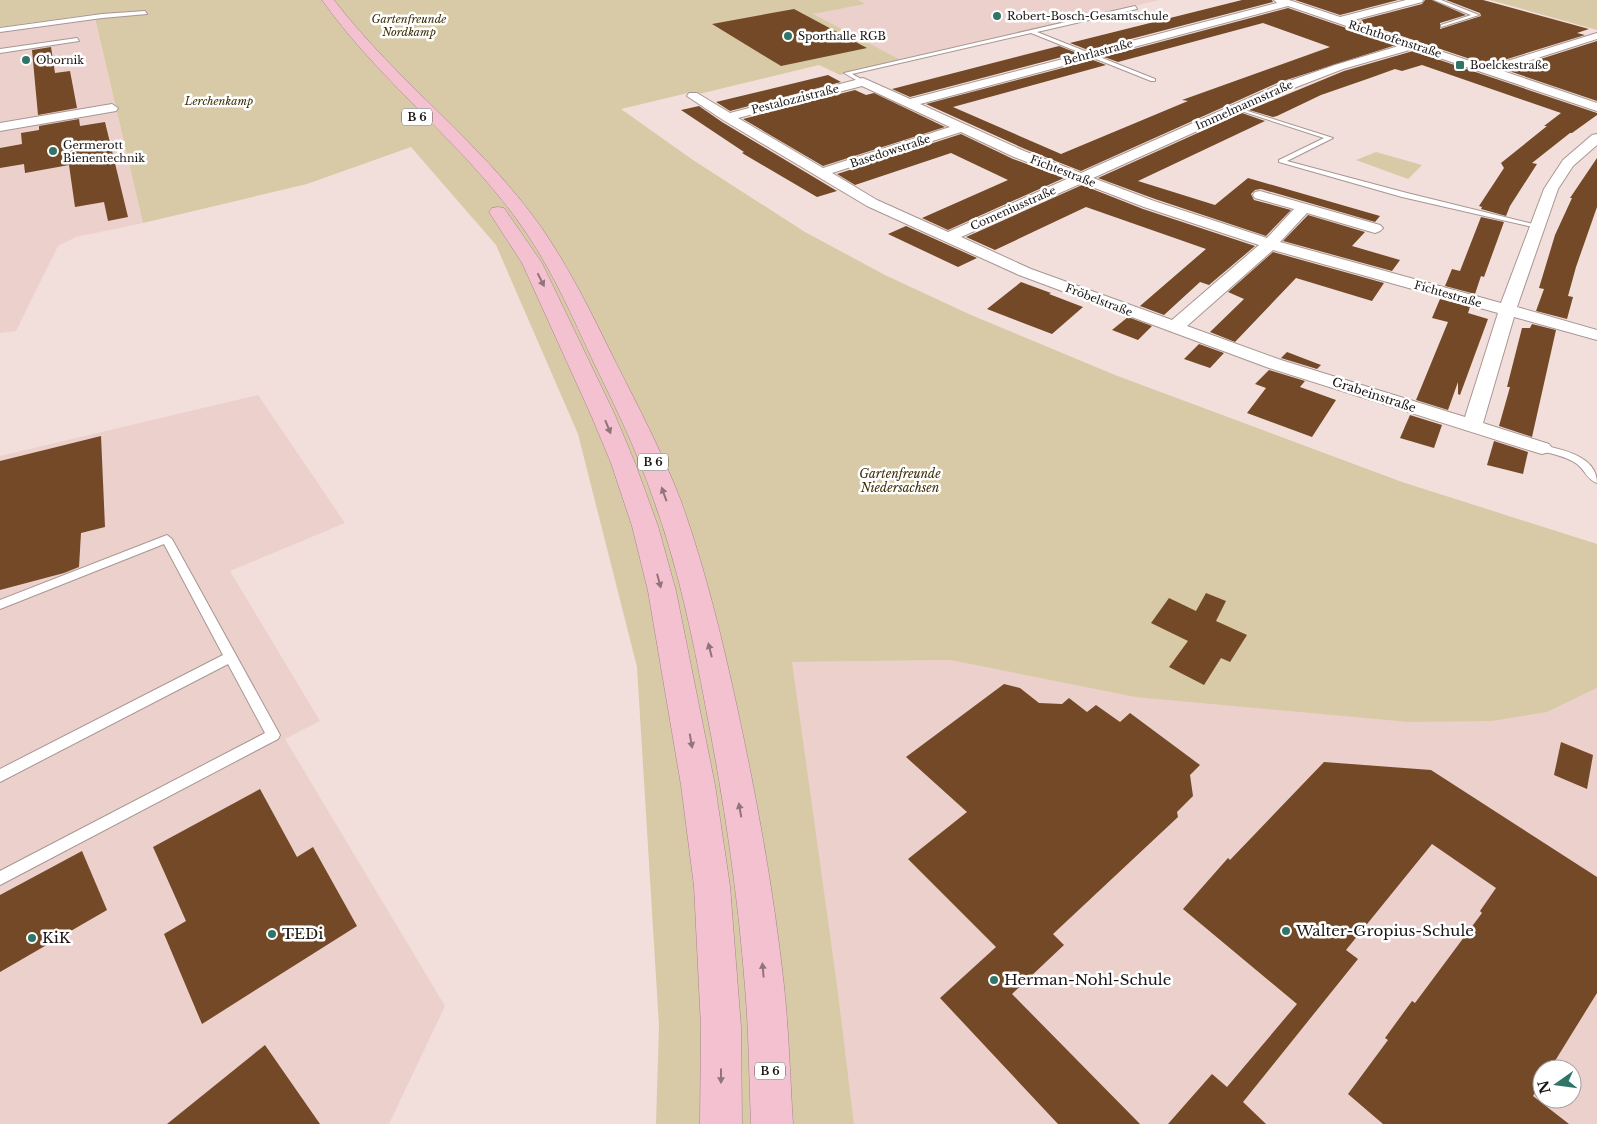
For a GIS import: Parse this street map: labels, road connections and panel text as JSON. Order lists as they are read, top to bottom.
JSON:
{
  "streets": {
    "highway": ["B 6"],
    "street": [
      "Richthofenstraße",
      "Behrlastraße",
      "Pestalozzistraße",
      "Immelmannstraße",
      "Basedowstraße",
      "Fichtestraße",
      "Comeniusstraße",
      "Fröbelstraße",
      "Grabeinstraße"
    ]
  },
  "crossings": [
    ["Richthofenstraße", "Behrlastraße"],
    ["Richthofenstraße", "Immelmannstraße"],
    ["Behrlastraße", "Fichtestraße"],
    ["Pestalozzistraße", "Basedowstraße"],
    ["Pestalozzistraße", "Fichtestraße"],
    ["Immelmannstraße", "Fichtestraße"],
    ["Immelmannstraße", "Comeniusstraße"],
    ["Basedowstraße", "Fichtestraße"],
    ["Basedowstraße", "Comeniusstraße"],
    ["Fichtestraße", "Comeniusstraße"],
    ["Comeniusstraße", "Fröbelstraße"],
    ["Fröbelstraße", "Grabeinstraße"]
  ],
  "parks": ["Gartenfreunde Nordkamp", "Lerchenkamp", "Gartenfreunde Niedersachsen"],
  "places": {
    "other": [
      "Robert-Bosch-Gesamtschule",
      "Sporthalle RGB",
      "Obornik",
      "Germerott Bienentechnik",
      "Walter-Gropius-Schule",
      "TEDi",
      "KiK",
      "Herman-Nohl-Schule"
    ],
    "transit": ["Boelckestraße"]
  },
  "north": "left"
}
